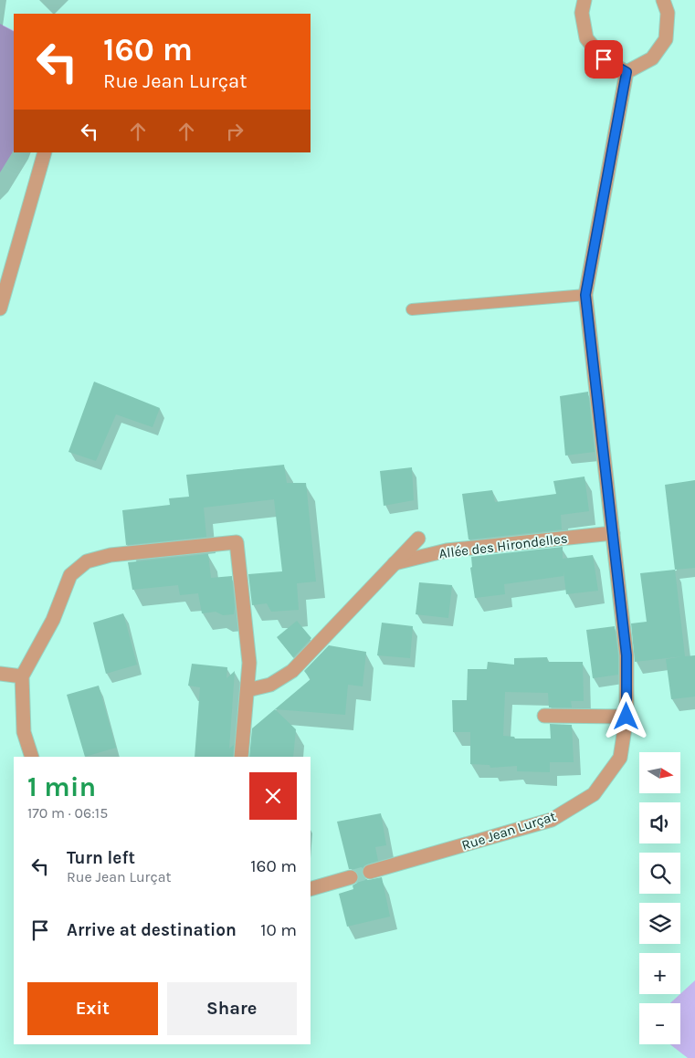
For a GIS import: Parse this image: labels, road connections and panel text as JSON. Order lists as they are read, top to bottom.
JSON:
{
  "streets": {
    "street": ["Allée des Hirondelles", "Rue Jean Lurçat"]
  },
  "crossings": [
    ["Allée des Hirondelles", "Rue Jean Lurçat"]
  ],
  "north": "right",
  "page": {
    "turn": ["160 m", "Rue Jean Lurçat"],
    "map_buttons": ["+", "−"],
    "heading": ["1 min", "170 m · 06:15"],
    "list": [
      {
        "name": "Turn left",
        "note": "Rue Jean Lurçat",
        "value": "160 m"
      },
      {
        "name": "Arrive at destination",
        "value": "10 m"
      }
    ],
    "buttons": ["Exit", "Share"]
  }
}
